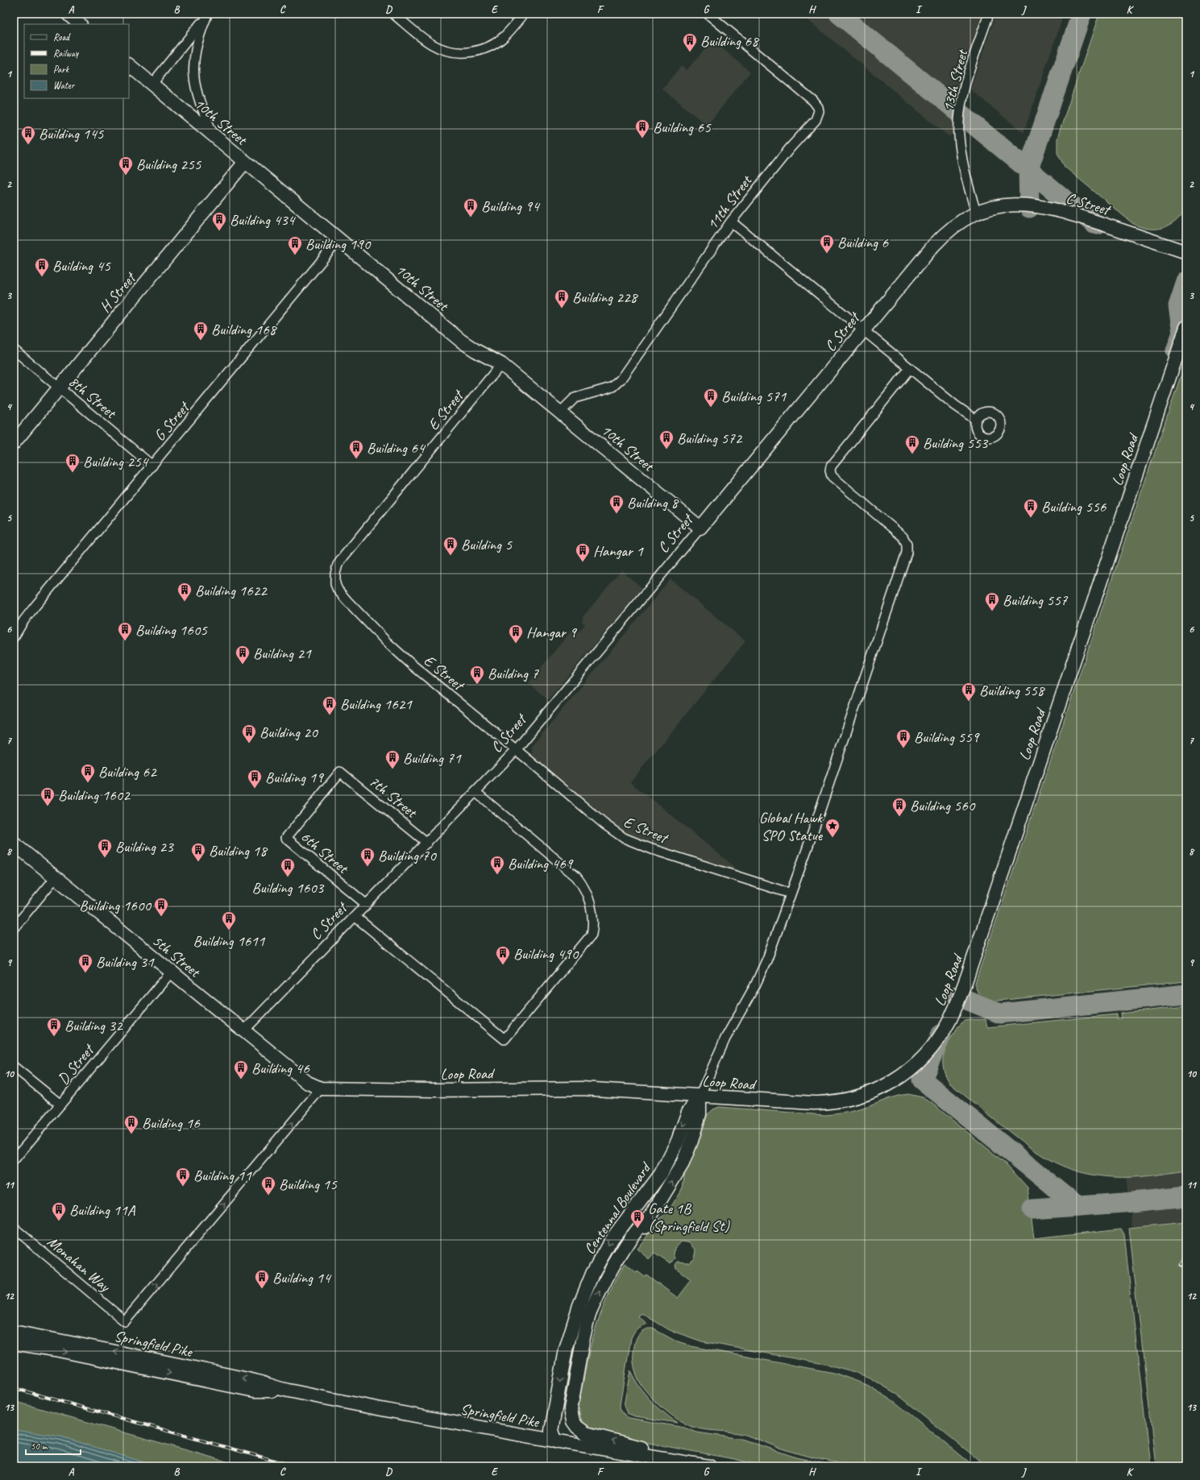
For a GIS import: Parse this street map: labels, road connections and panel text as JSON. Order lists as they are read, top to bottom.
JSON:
{
  "streets": {
    "street": [
      "13th Street",
      "10th Street",
      "11th Street",
      "C Street",
      "H Street",
      "8th Street",
      "E Street",
      "G Street",
      "Loop Road",
      "7th Street",
      "6th Street",
      "5th Street",
      "D Street",
      "Centennal Boulevard",
      "Monahan Way",
      "Springfield Pike"
    ]
  },
  "crossings": [
    ["13th Street", "C Street"],
    ["10th Street", "11th Street"],
    ["10th Street", "C Street"],
    ["10th Street", "H Street"],
    ["10th Street", "E Street"],
    ["10th Street", "G Street"],
    ["C Street", "E Street"],
    ["C Street", "7th Street"],
    ["C Street", "6th Street"],
    ["C Street", "5th Street"],
    ["H Street", "8th Street"],
    ["8th Street", "G Street"],
    ["Loop Road", "5th Street"],
    ["Loop Road", "Centennal Boulevard"],
    ["Loop Road", "Monahan Way"],
    ["7th Street", "6th Street"],
    ["5th Street", "D Street"],
    ["5th Street", "Monahan Way"],
    ["Centennal Boulevard", "Springfield Pike"]
  ],
  "places": {
    "building": [
      "Building 68",
      "Building 65",
      "Building 145",
      "Building 255",
      "Building 94",
      "Building 434",
      "Building 6",
      "Building 190",
      "Building 45",
      "Building 228",
      "Building 168",
      "Building 571",
      "Building 572",
      "Building 553",
      "Building 64",
      "Building 254",
      "Building 8",
      "Building 556",
      "Building 5",
      "Hangar 1",
      "Building 1622",
      "Building 557",
      "Building 1605",
      "Hangar 9",
      "Building 21",
      "Building 7",
      "Building 558",
      "Building 1621",
      "Building 20",
      "Building 559",
      "Building 71",
      "Building 62",
      "Building 19",
      "Building 1602",
      "Building 560",
      "Building 23",
      "Building 18",
      "Building 70",
      "Building 469",
      "Building 1603",
      "Building 1600",
      "Building 1611",
      "Building 490",
      "Building 31",
      "Building 32",
      "Building 46",
      "Building 16",
      "Building 11",
      "Building 15",
      "Building 11A",
      "Gate 1B (Springfield St)",
      "Building 14"
    ],
    "place": ["Global Hawk SPO Statue"]
  },
  "legend": [
    "Road",
    "Railway",
    "Park",
    "Water"
  ],
  "scale_bar": "50 m",
  "grid": {
    "columns": [
      "A",
      "B",
      "C",
      "D",
      "E",
      "F",
      "G",
      "H",
      "I",
      "J",
      "K"
    ],
    "rows": [
      "1",
      "2",
      "3",
      "4",
      "5",
      "6",
      "7",
      "8",
      "9",
      "10",
      "11",
      "12",
      "13"
    ]
  }
}
